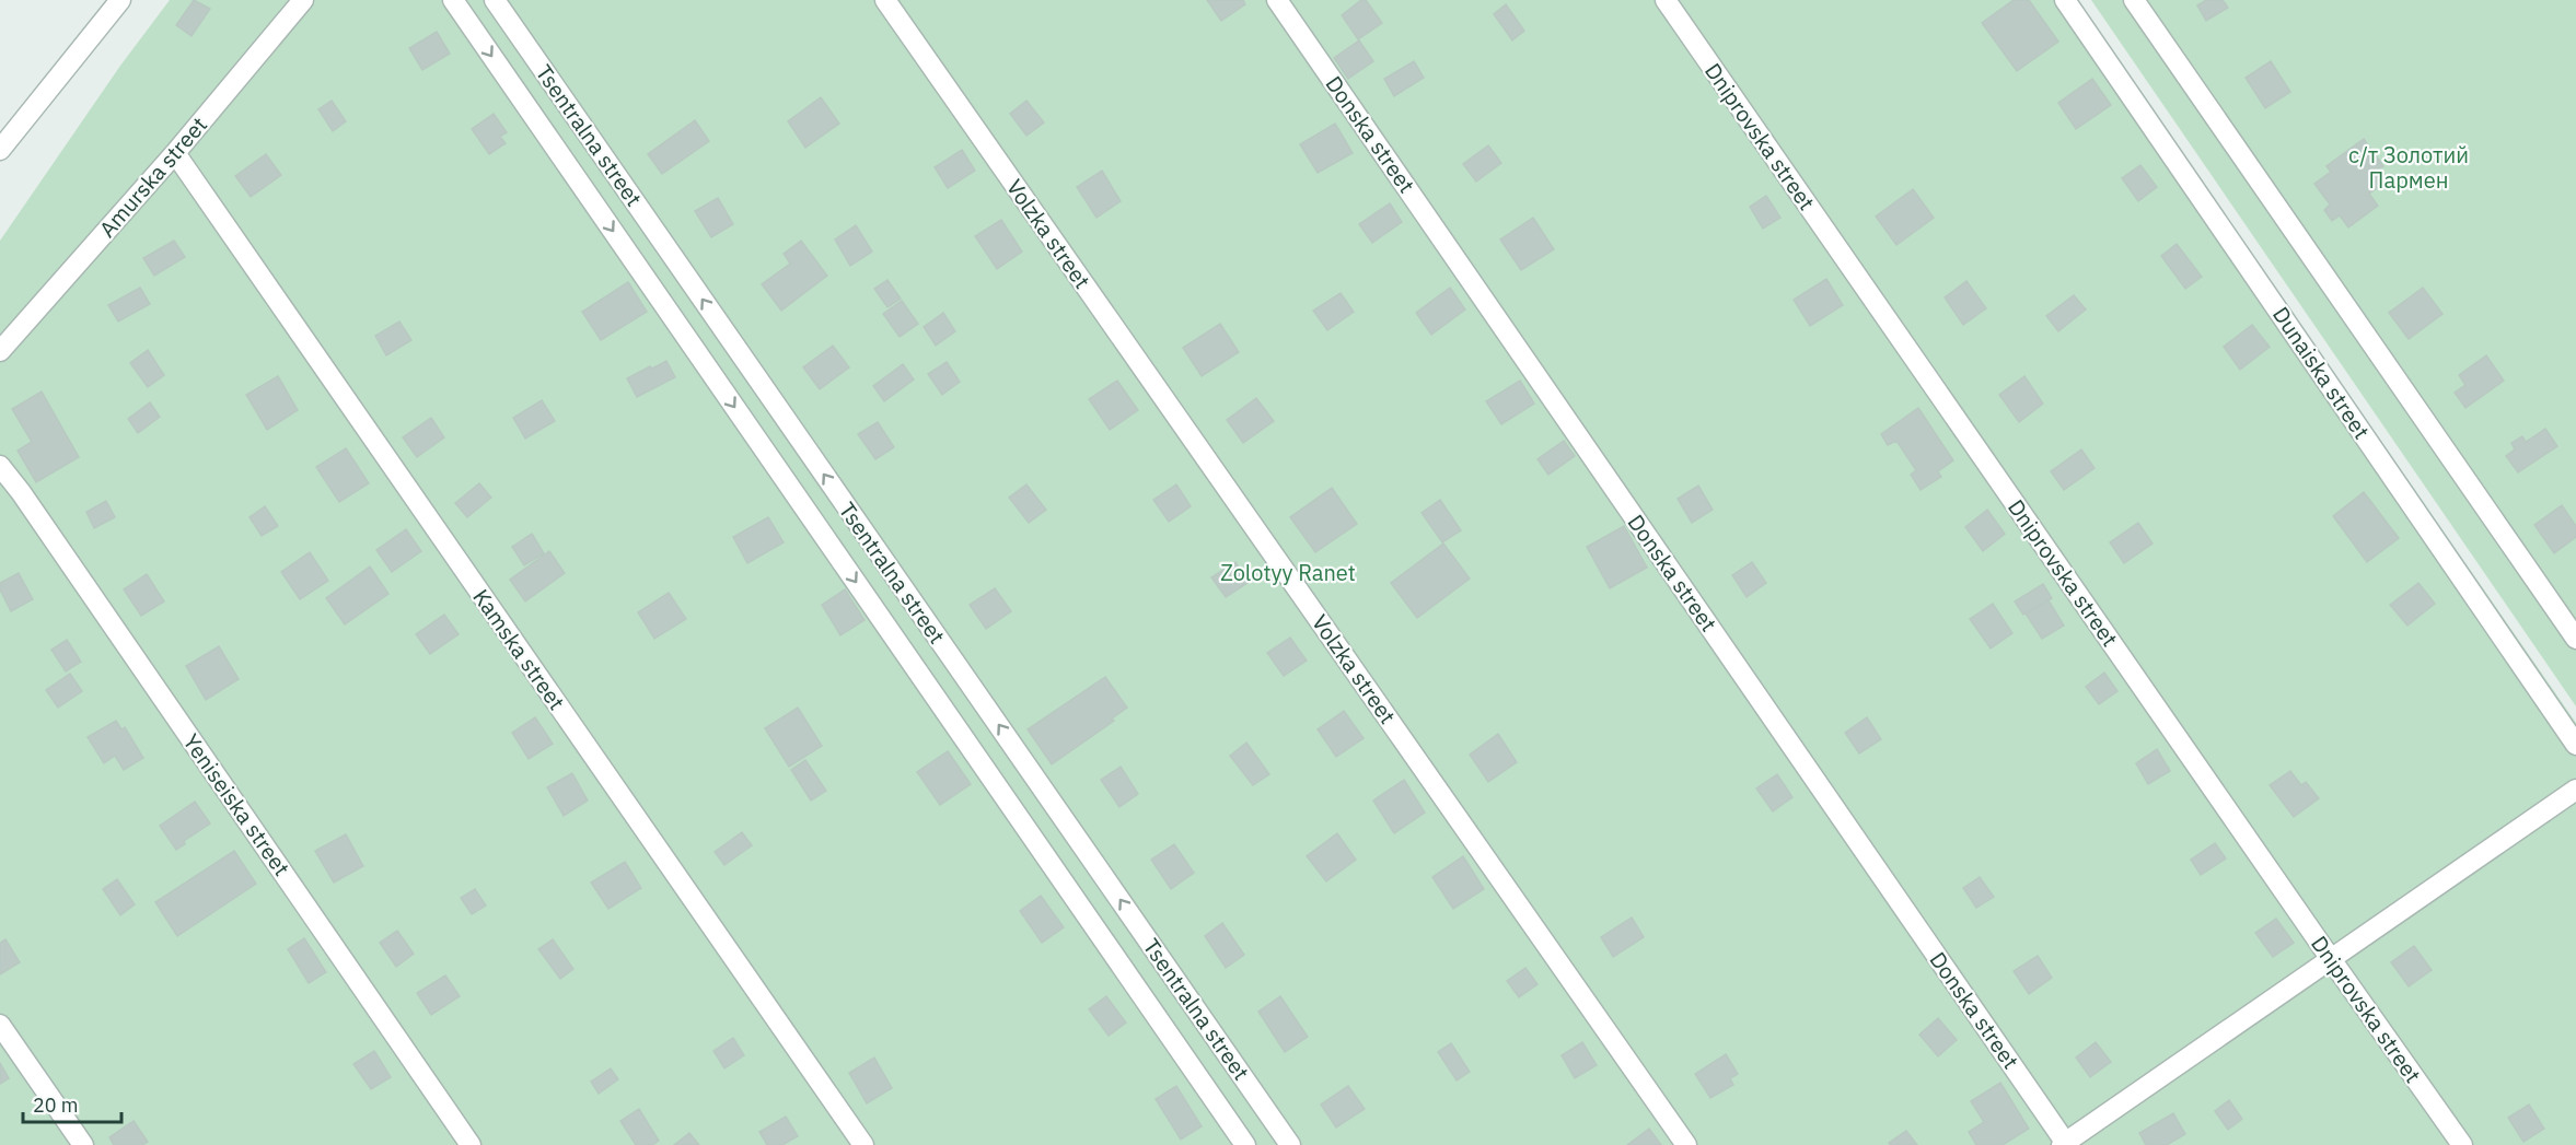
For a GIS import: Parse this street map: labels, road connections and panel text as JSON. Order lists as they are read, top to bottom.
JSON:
{
  "streets": {
    "street": [
      "Donska street",
      "Tsentralna street",
      "Dniprovska street",
      "Amurska street",
      "Volzka street",
      "Dunaiska street",
      "Kamska street",
      "Yeniseiska street"
    ]
  },
  "crossings": [
    ["Amurska street", "Kamska street"]
  ],
  "parks": ["с/т Золотий Пармен", "Zolotyy Ranet"],
  "scale_bar": "20 m"
}
